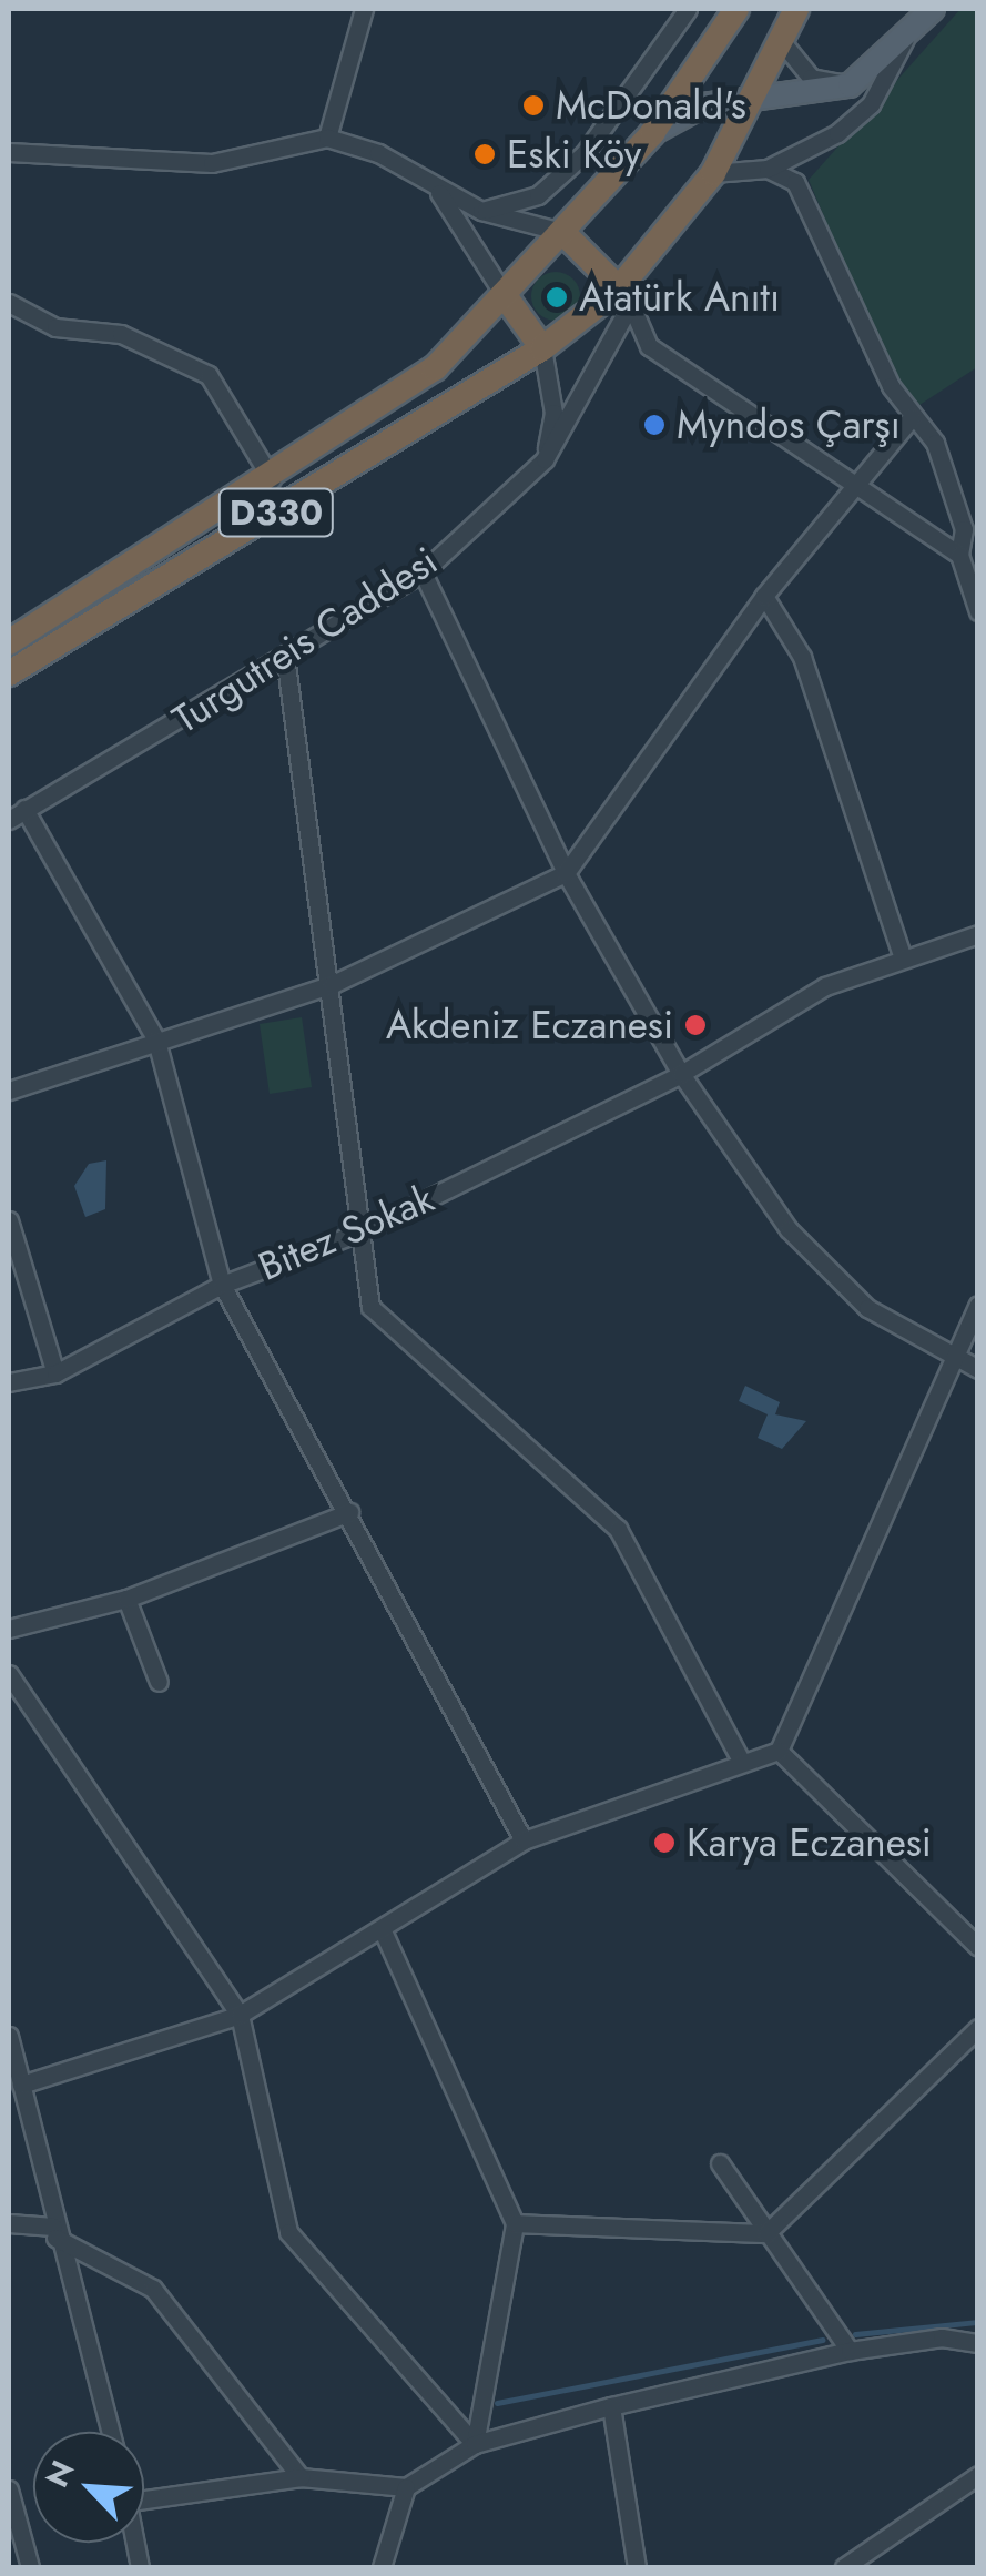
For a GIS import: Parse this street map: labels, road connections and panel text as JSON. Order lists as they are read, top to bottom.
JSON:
{
  "streets": {
    "highway": ["D330"],
    "street": ["Turgutreis Caddesi", "Bitez Sokak"]
  },
  "crossings": [
    ["D330", "Turgutreis Caddesi"]
  ],
  "places": [
    "McDonald's",
    "Eski Köy",
    "Atatürk Anıtı",
    "Myndos Çarşı",
    "Akdeniz Eczanesi",
    "Karya Eczanesi"
  ],
  "north": "top left"
}
